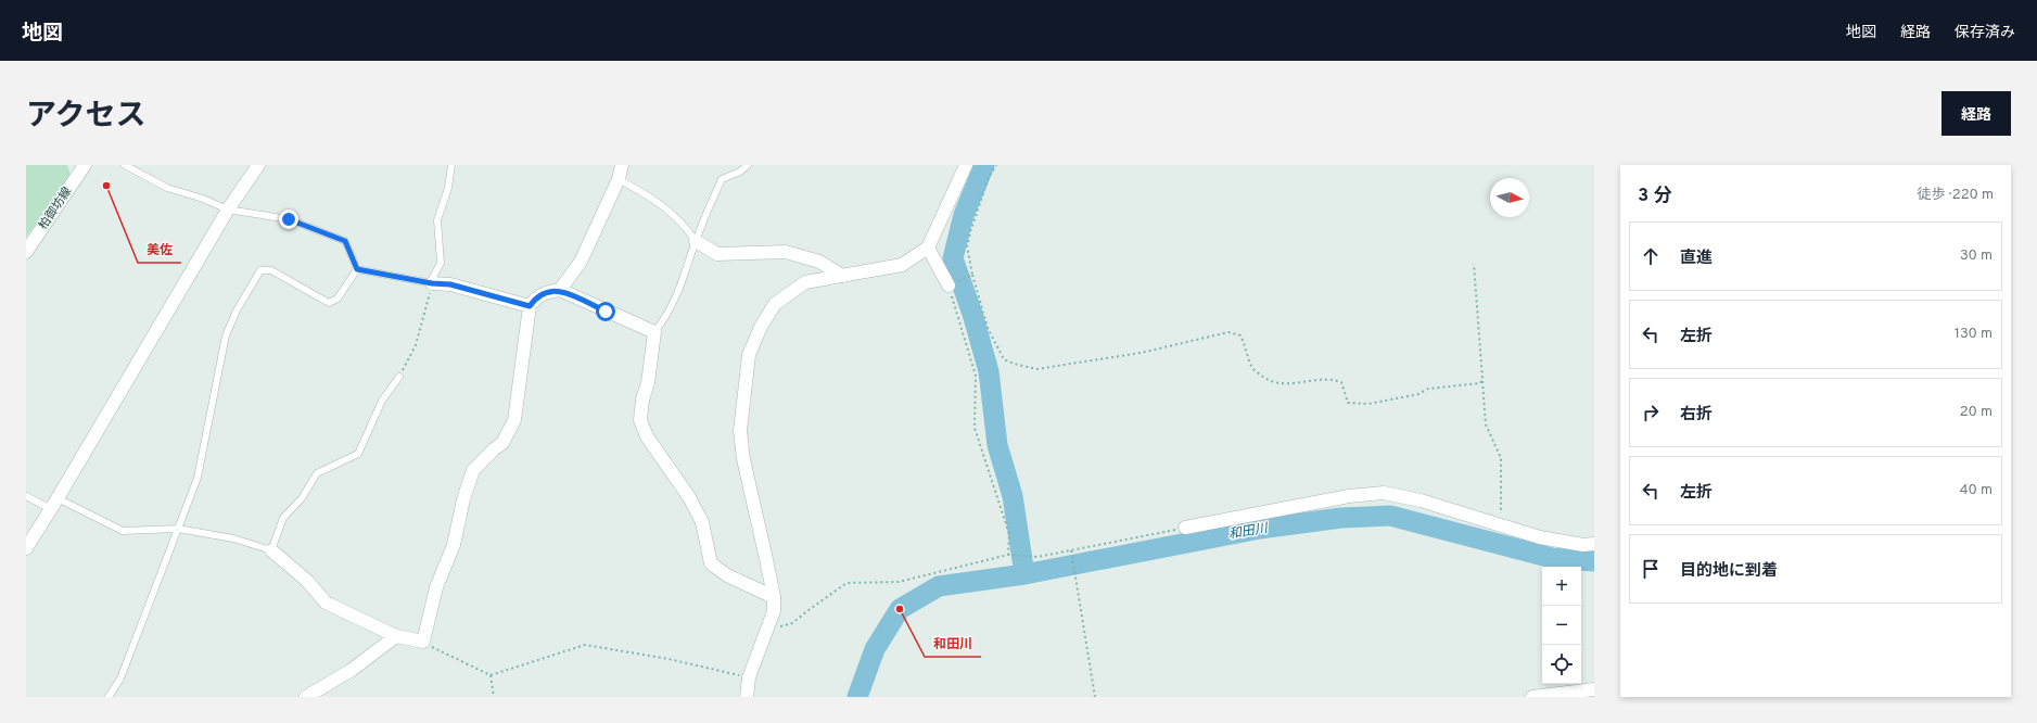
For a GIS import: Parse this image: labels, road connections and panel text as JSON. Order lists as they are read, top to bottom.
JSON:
{
  "streets": {
    "street": ["柏御坊線"]
  },
  "water": ["和田川"],
  "places": ["美佐", "和田川"],
  "north": "right",
  "page": {
    "header": "地図",
    "nav": ["地図", "経路", "保存済み"],
    "title": "アクセス",
    "buttons": "経路",
    "heading": ["3 分", "徒歩 · 220 m"],
    "list": [
      ["直進", "30 m"],
      ["左折", "130 m"],
      ["右折", "20 m"],
      ["左折", "40 m"],
      "目的地に到着"
    ],
    "map_buttons": ["+", "−"]
  }
}
